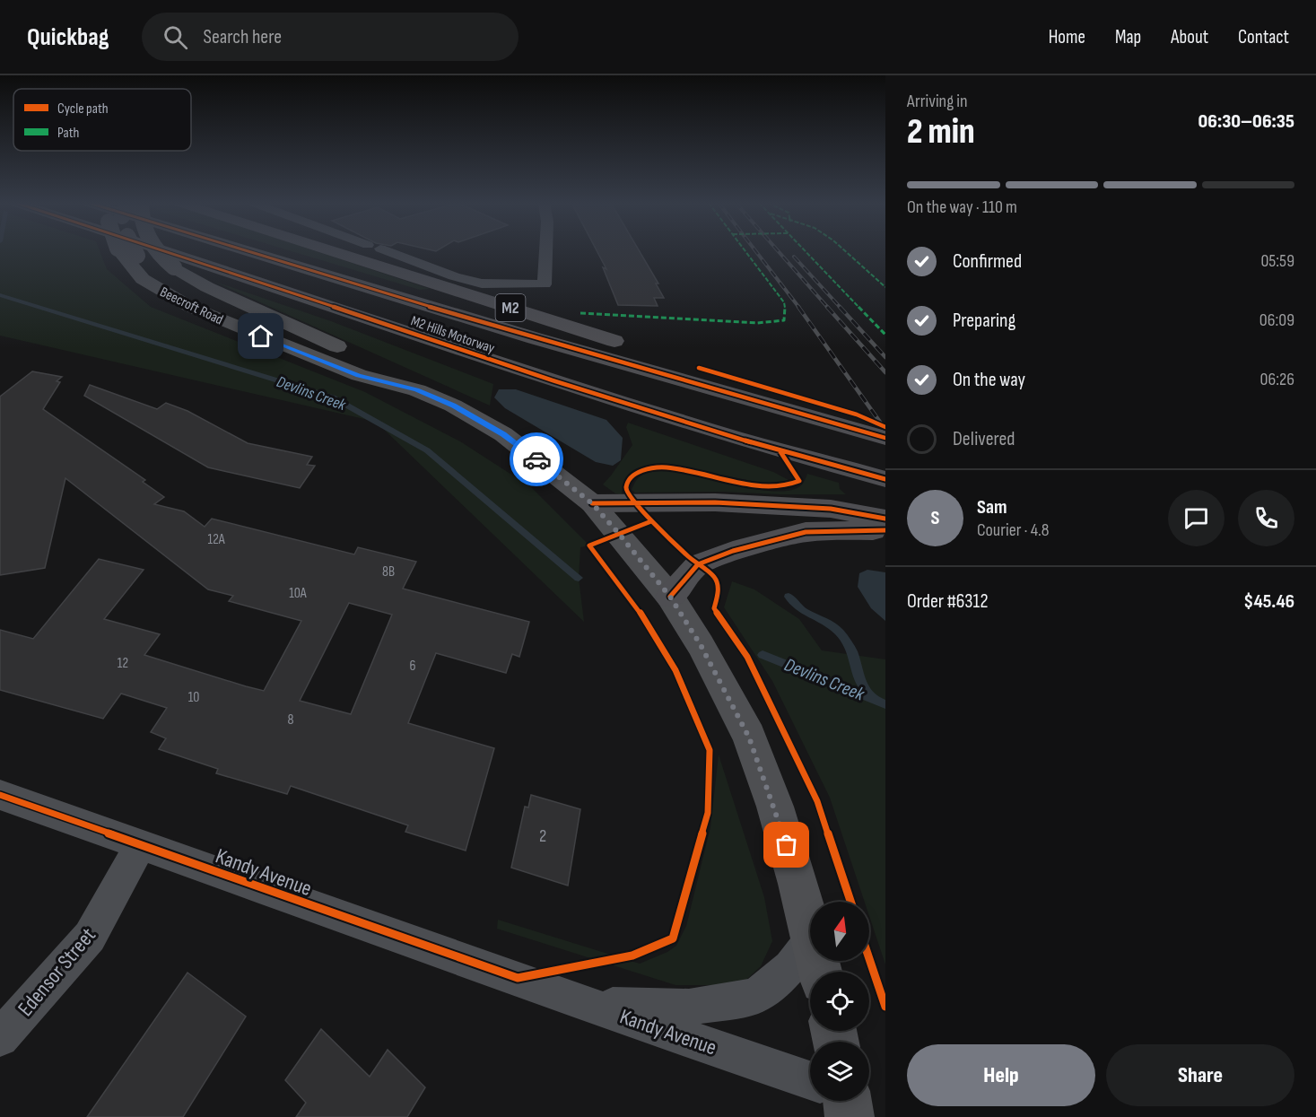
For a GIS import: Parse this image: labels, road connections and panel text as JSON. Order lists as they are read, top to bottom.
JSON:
{
  "streets": {
    "highway": ["M2", "M2 Hills Motorway"],
    "main road": ["Beecroft Road"],
    "street": ["Kandy Avenue", "Edensor Street"]
  },
  "crossings": [
    ["Kandy Avenue", "Edensor Street"]
  ],
  "water": ["Devlins Creek"],
  "house_numbers": [
    "12A",
    "8B",
    "10A",
    "12",
    "6",
    "10",
    "8",
    "2"
  ],
  "legend": ["Cycle path", "Path"],
  "north": "top",
  "page": {
    "header": "Quickbag",
    "search": "Search here",
    "nav": [
      "Home",
      "Map",
      "About",
      "Contact"
    ],
    "heading": ["2 min", "Arriving in", "06:30–06:35"],
    "panel": [
      "Sam",
      "Courier · 4.8",
      "Order #6312",
      "$45.46"
    ],
    "bar": "On the way · 110 m",
    "list": [
      ["Confirmed", "05:59"],
      ["Preparing", "06:09"],
      ["On the way", "06:26"],
      "Delivered"
    ],
    "round": "S",
    "buttons": ["Help", "Share"]
  }
}
